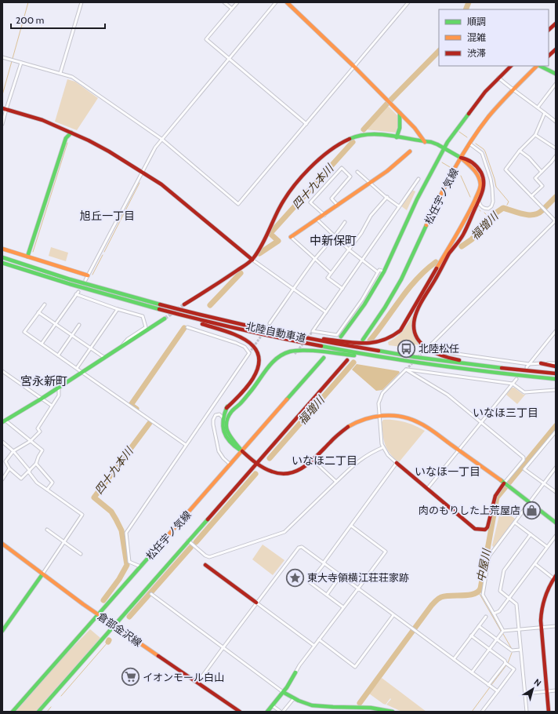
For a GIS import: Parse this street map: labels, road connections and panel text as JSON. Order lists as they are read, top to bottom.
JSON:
{
  "streets": {
    "main road": ["松任宇ノ気線", "北陸自動車道", "倉部金沢線"]
  },
  "crossings": [
    ["松任宇ノ気線", "倉部金沢線"]
  ],
  "districts": [
    "旭丘一丁目",
    "中新保町",
    "宮永新町",
    "いなほ三丁目",
    "いなほ二丁目",
    "いなほ一丁目"
  ],
  "water": ["四十九本川", "福増川", "中屋川"],
  "places": {
    "bus stop": ["北陸松任"],
    "shop": ["肉のもりした上荒屋店"],
    "place": ["東大寺領横江荘荘家跡"],
    "supermarket": ["イオンモール白山"]
  },
  "legend": ["順調", "混雑", "渋滞"],
  "scale_bar": "200 m",
  "north": "top right"
}
